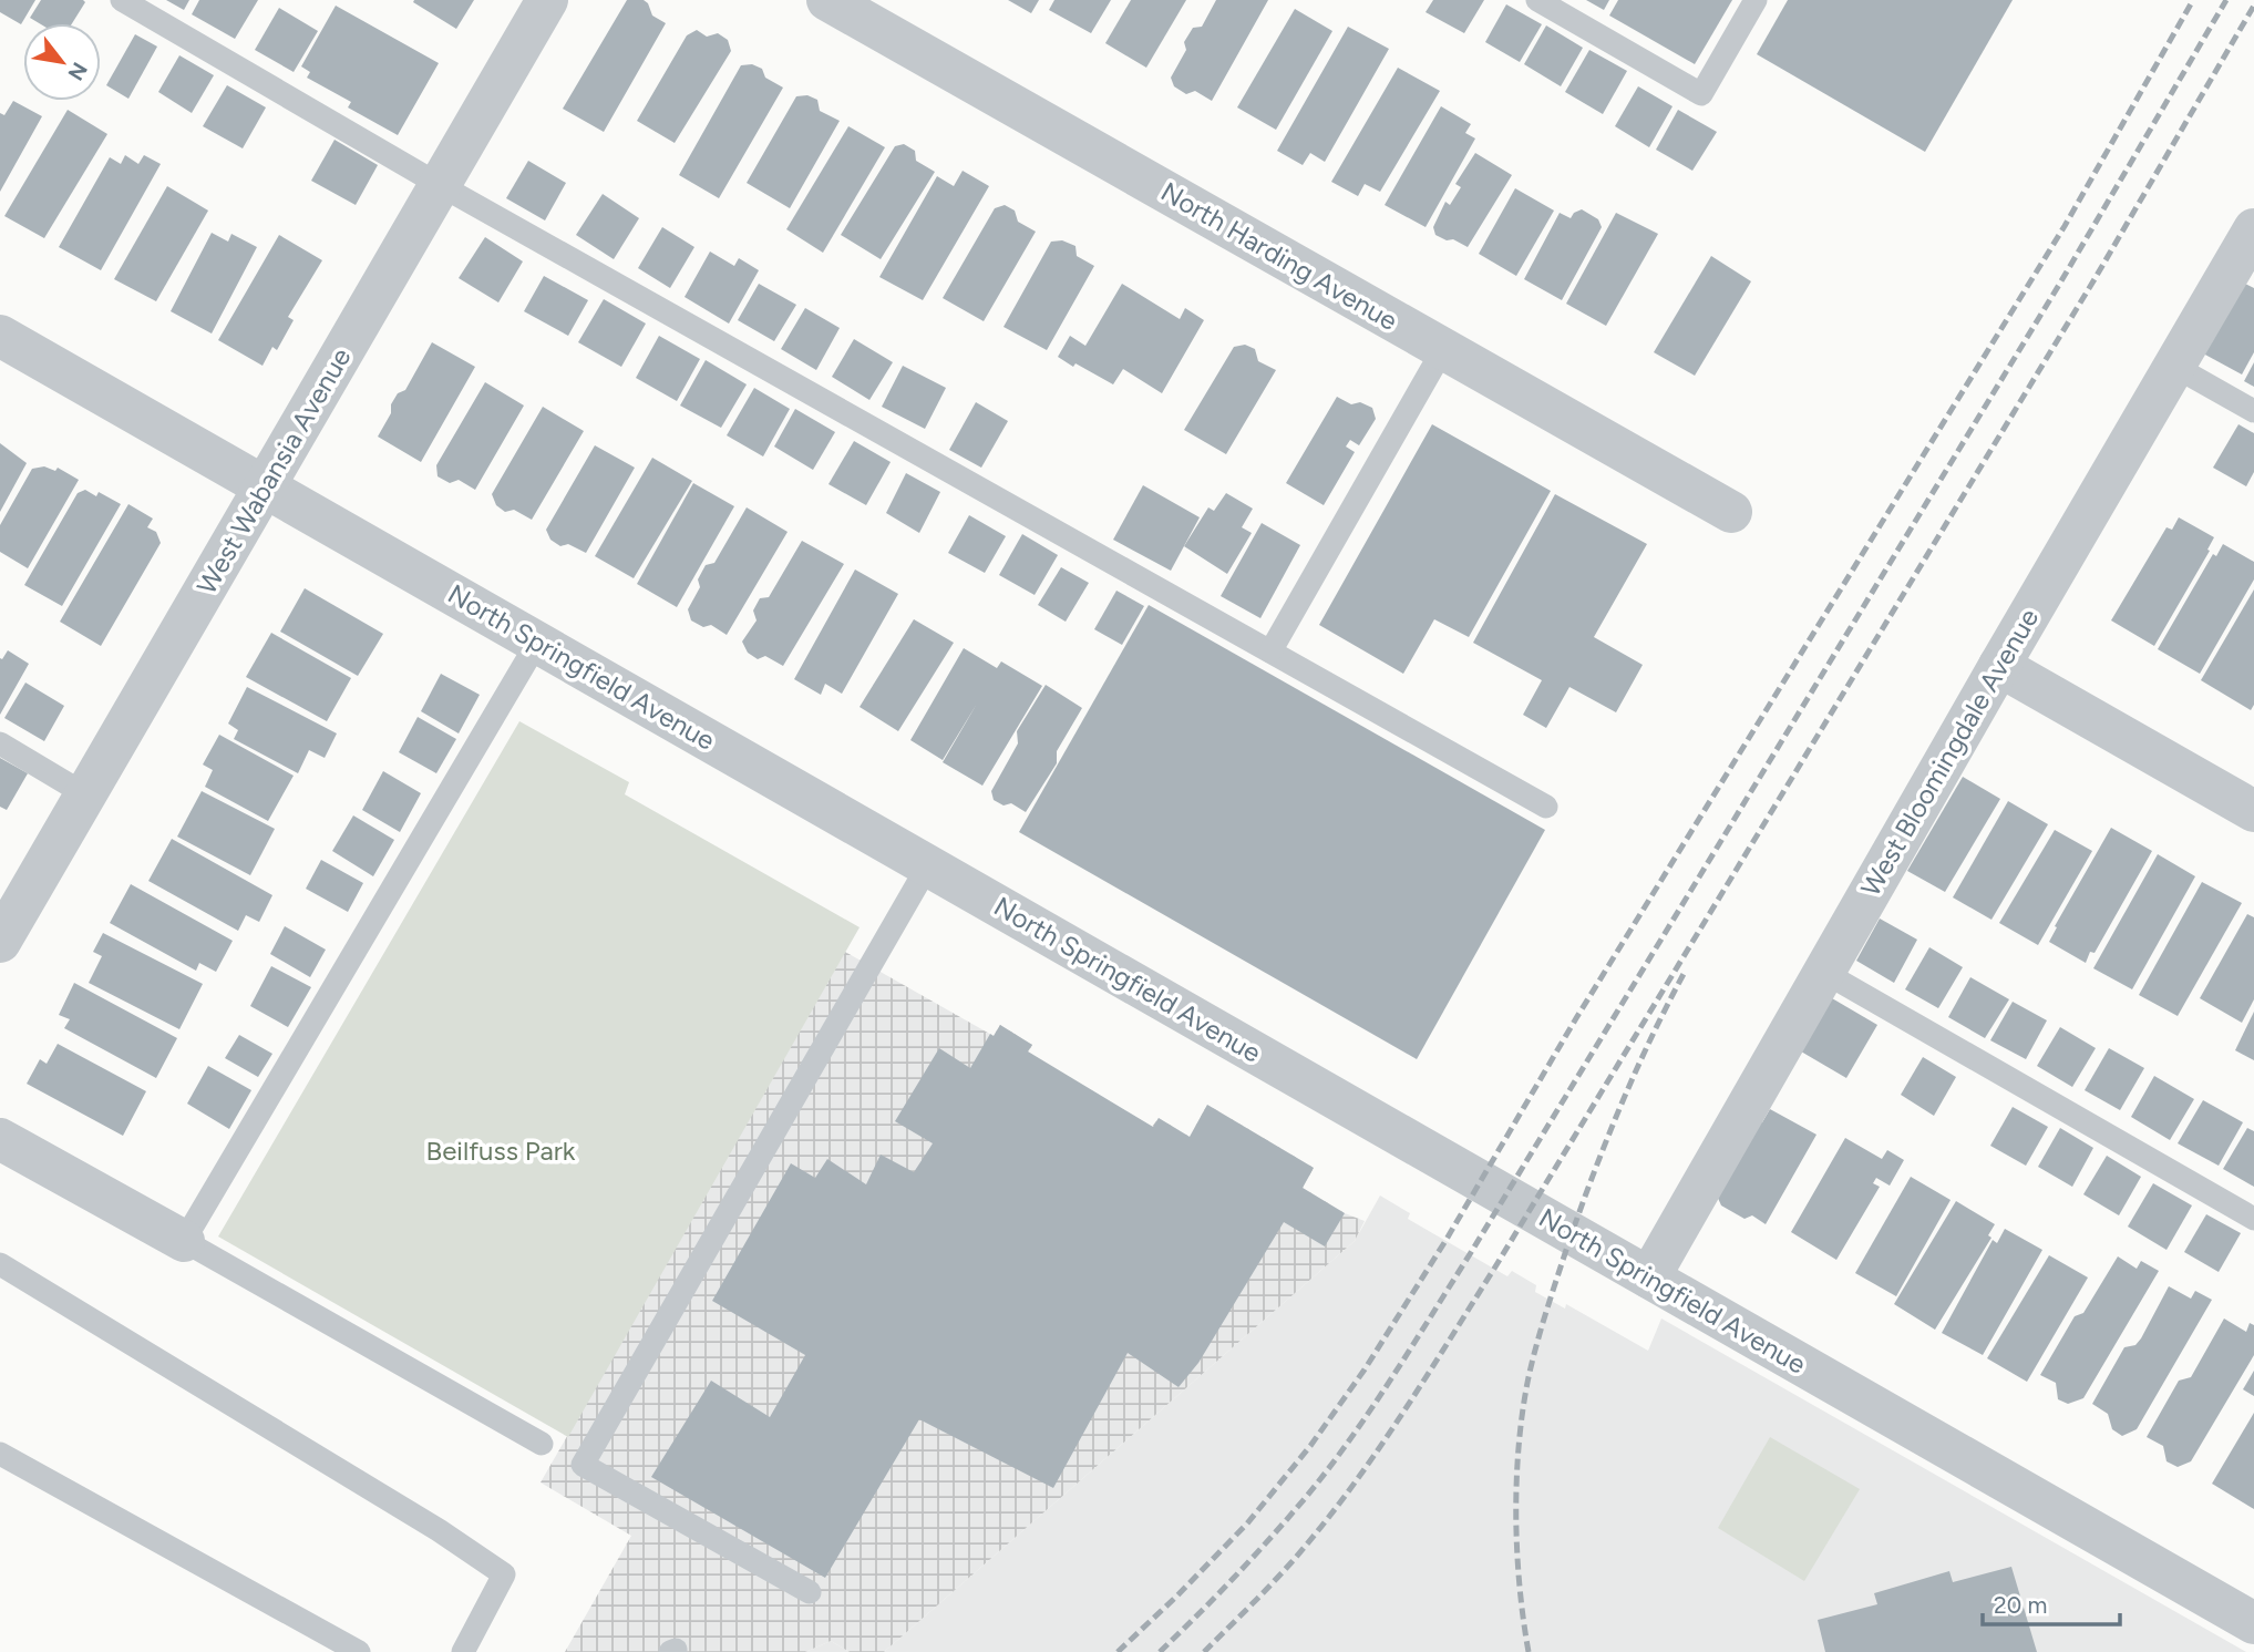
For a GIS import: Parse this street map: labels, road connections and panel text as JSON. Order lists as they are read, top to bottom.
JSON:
{
  "streets": {
    "street": [
      "North Harding Avenue",
      "West Wabansia Avenue",
      "North Springfield Avenue",
      "West Bloomingdale Avenue"
    ]
  },
  "crossings": [
    ["West Wabansia Avenue", "North Springfield Avenue"],
    ["North Springfield Avenue", "West Bloomingdale Avenue"]
  ],
  "parks": ["Beilfuss Park"],
  "scale_bar": "20 m",
  "north": "bottom right"
}
